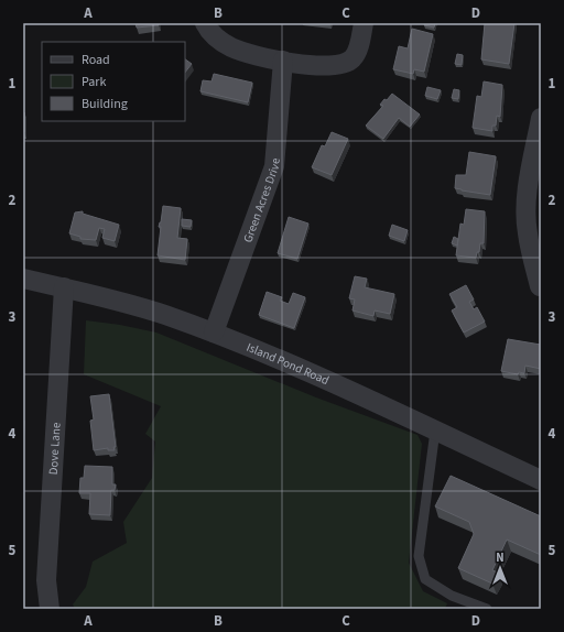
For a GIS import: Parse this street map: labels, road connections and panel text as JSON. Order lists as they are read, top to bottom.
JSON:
{
  "streets": {
    "street": ["Green Acres Drive", "Island Pond Road", "Dove Lane"]
  },
  "crossings": [
    ["Green Acres Drive", "Island Pond Road"],
    ["Island Pond Road", "Dove Lane"]
  ],
  "legend": ["Road", "Park", "Building"],
  "north": "top",
  "grid": {
    "columns": [
      "A",
      "B",
      "C",
      "D"
    ],
    "rows": [
      "1",
      "2",
      "3",
      "4",
      "5"
    ]
  }
}
